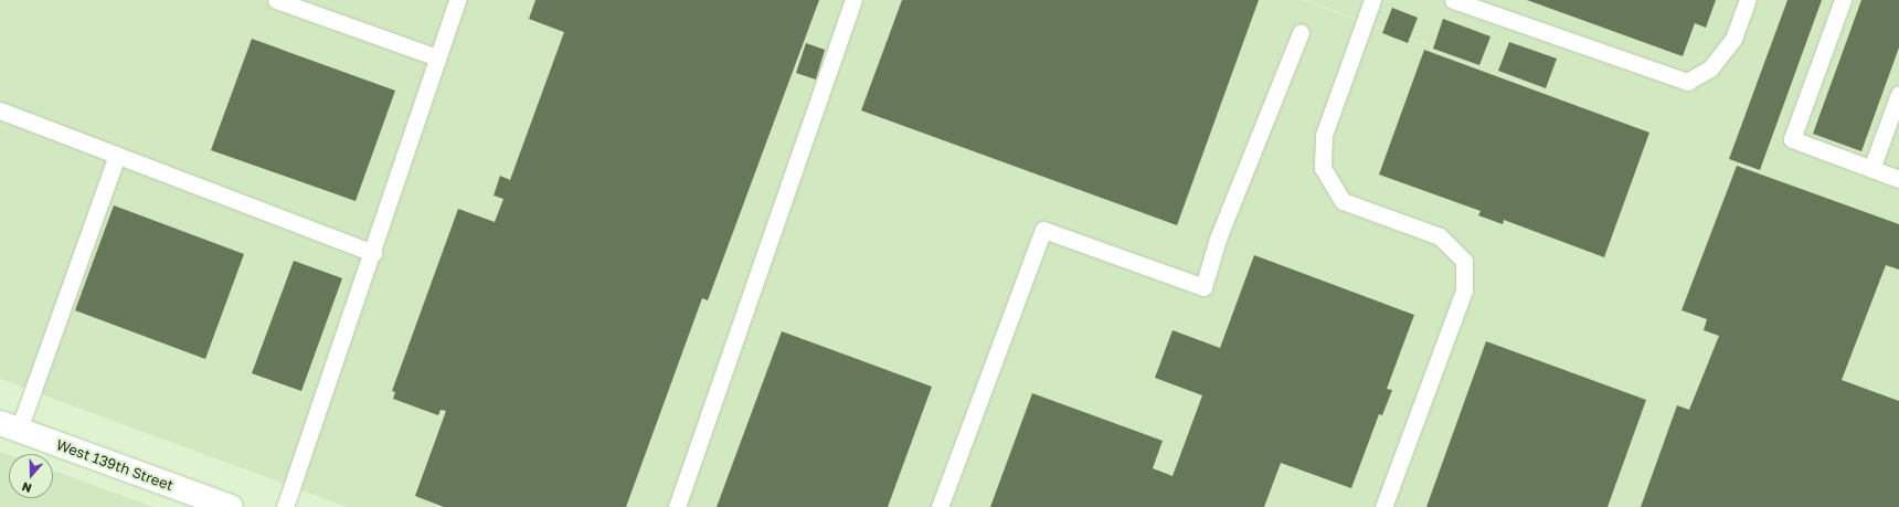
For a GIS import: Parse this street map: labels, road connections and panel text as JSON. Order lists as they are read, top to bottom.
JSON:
{
  "streets": {
    "street": ["West 139th Street"]
  },
  "north": "bottom"
}
